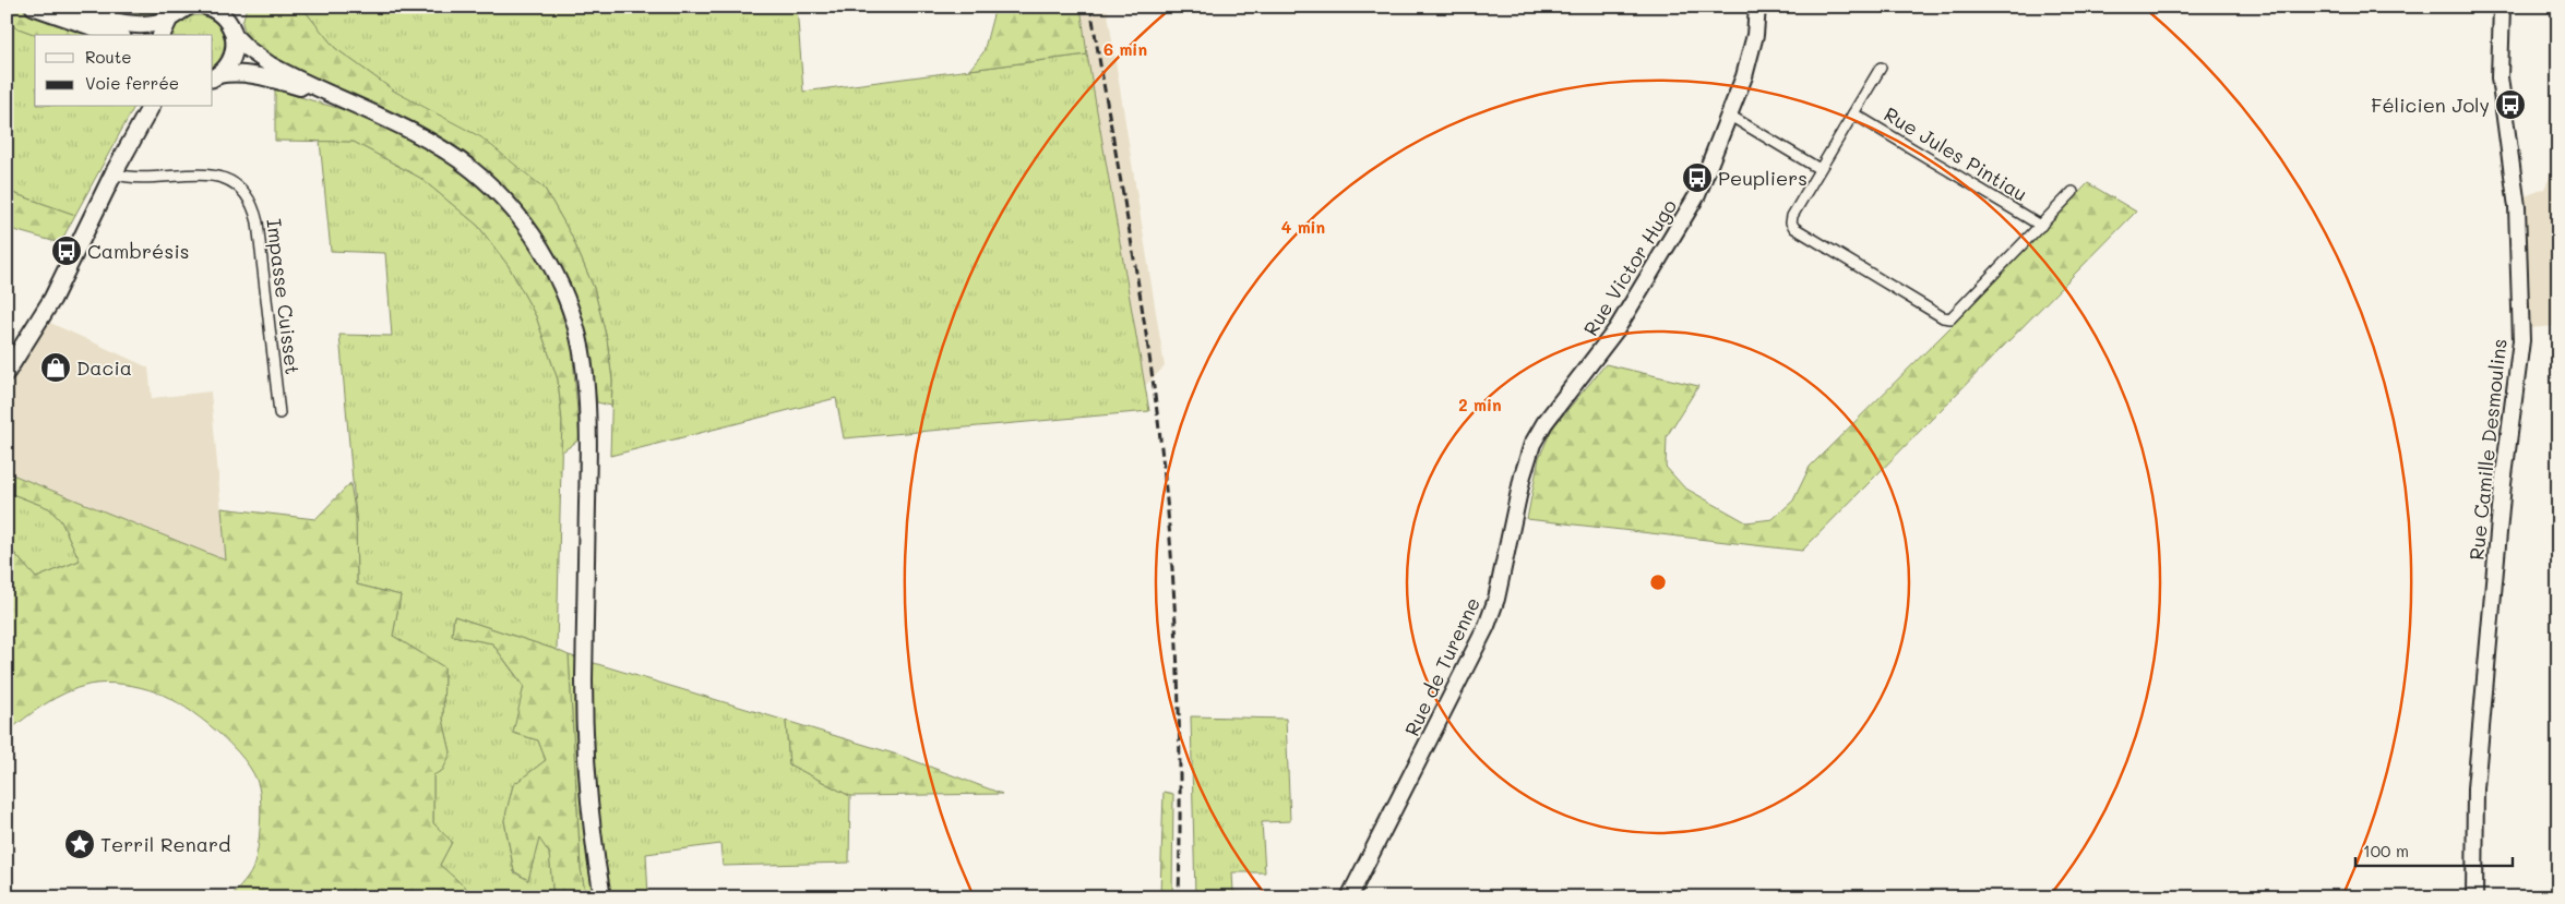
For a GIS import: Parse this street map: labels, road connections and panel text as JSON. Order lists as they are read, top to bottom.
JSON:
{
  "streets": {
    "street": [
      "Rue Jules Pintiau",
      "Rue Victor Hugo",
      "Impasse Cuisset",
      "Rue Camille Desmoulins",
      "Rue de Turenne"
    ]
  },
  "crossings": [
    ["Rue Victor Hugo", "Rue de Turenne"]
  ],
  "places": {
    "bus stop": ["Félicien Joly", "Peupliers", "Cambrésis"],
    "shop": ["Dacia"],
    "place": ["Terril Renard"]
  },
  "legend": ["Route", "Voie ferrée"],
  "scale_bar": "100 m",
  "rings": ["6 min", "4 min", "2 min"]
}
